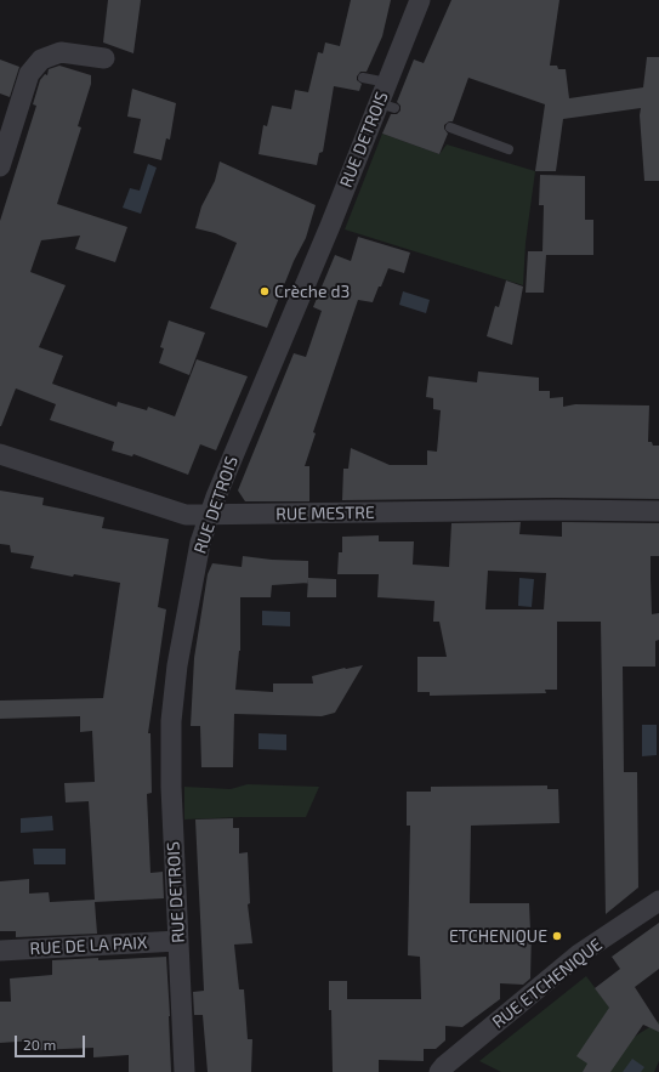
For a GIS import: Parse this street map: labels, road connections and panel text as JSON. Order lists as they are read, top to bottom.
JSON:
{
  "streets": {
    "street": [
      "RUE DETROIS",
      "RUE MESTRE",
      "RUE DE LA PAIX",
      "RUE ETCHENIQUE"
    ]
  },
  "crossings": [
    ["RUE DETROIS", "RUE MESTRE"],
    ["RUE DETROIS", "RUE DE LA PAIX"]
  ],
  "places": ["Crèche d3", "ETCHENIQUE"],
  "scale_bar": "20 m"
}
